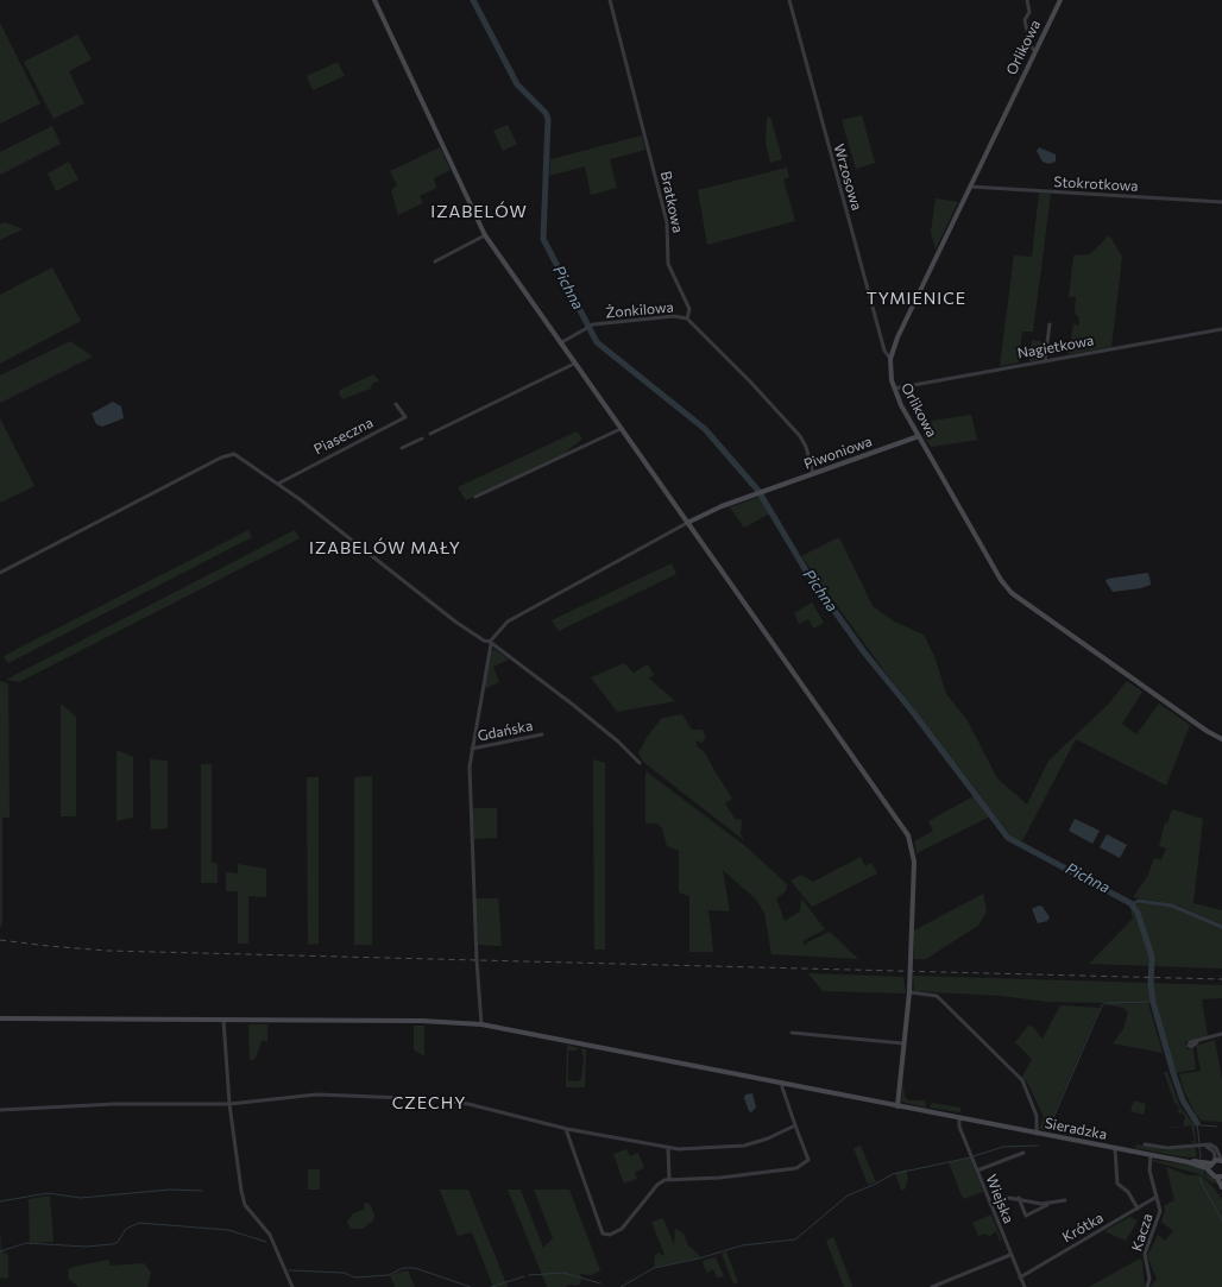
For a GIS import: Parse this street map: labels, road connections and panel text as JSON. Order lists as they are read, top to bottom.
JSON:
{
  "streets": {
    "street": [
      "Orlikowa",
      "Wrzosowa",
      "Stokrotkowa",
      "Bratkowa",
      "Żonkilowa",
      "Nagietkowa",
      "Piaseczna",
      "Piwoniowa",
      "Gdańska",
      "Sieradzka",
      "Wiejska",
      "Krótka",
      "Kacza"
    ]
  },
  "crossings": [
    ["Orlikowa", "Wrzosowa"],
    ["Orlikowa", "Stokrotkowa"],
    ["Orlikowa", "Nagietkowa"],
    ["Orlikowa", "Piwoniowa"],
    ["Bratkowa", "Żonkilowa"],
    ["Sieradzka", "Wiejska"],
    ["Sieradzka", "Kacza"],
    ["Wiejska", "Krótka"],
    ["Krótka", "Kacza"]
  ],
  "districts": [
    "IZABELÓW",
    "TYMIENICE",
    "IZABELÓW MAŁY",
    "CZECHY"
  ],
  "water": ["Pichna"]
}
